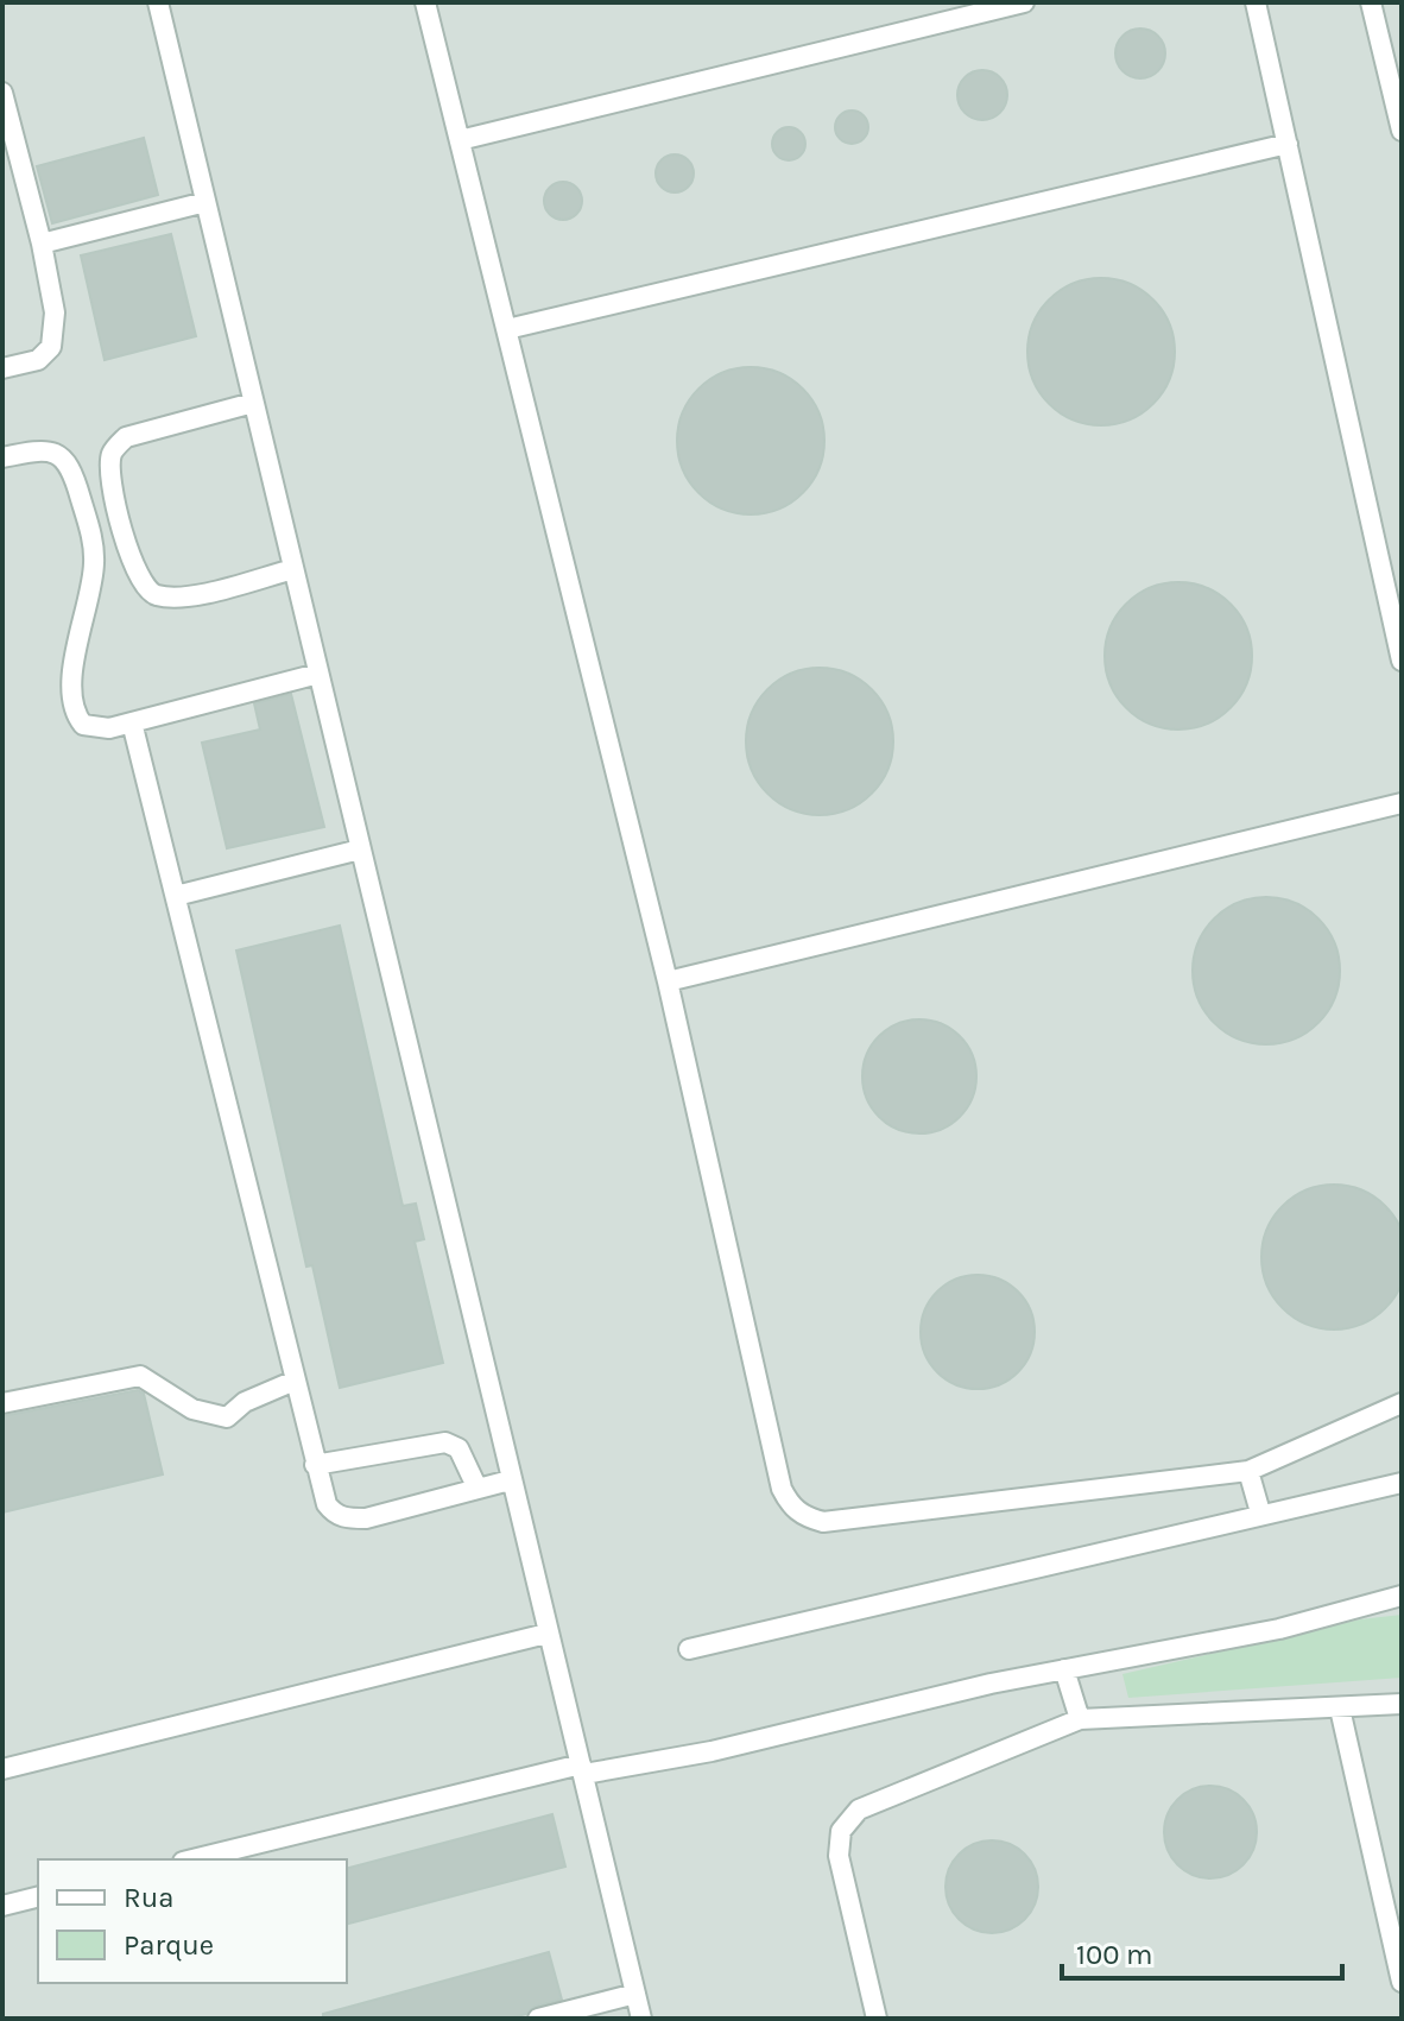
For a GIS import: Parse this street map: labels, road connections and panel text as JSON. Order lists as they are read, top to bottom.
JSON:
{
  "legend": ["Rua", "Parque"],
  "scale_bar": "100 m"
}
